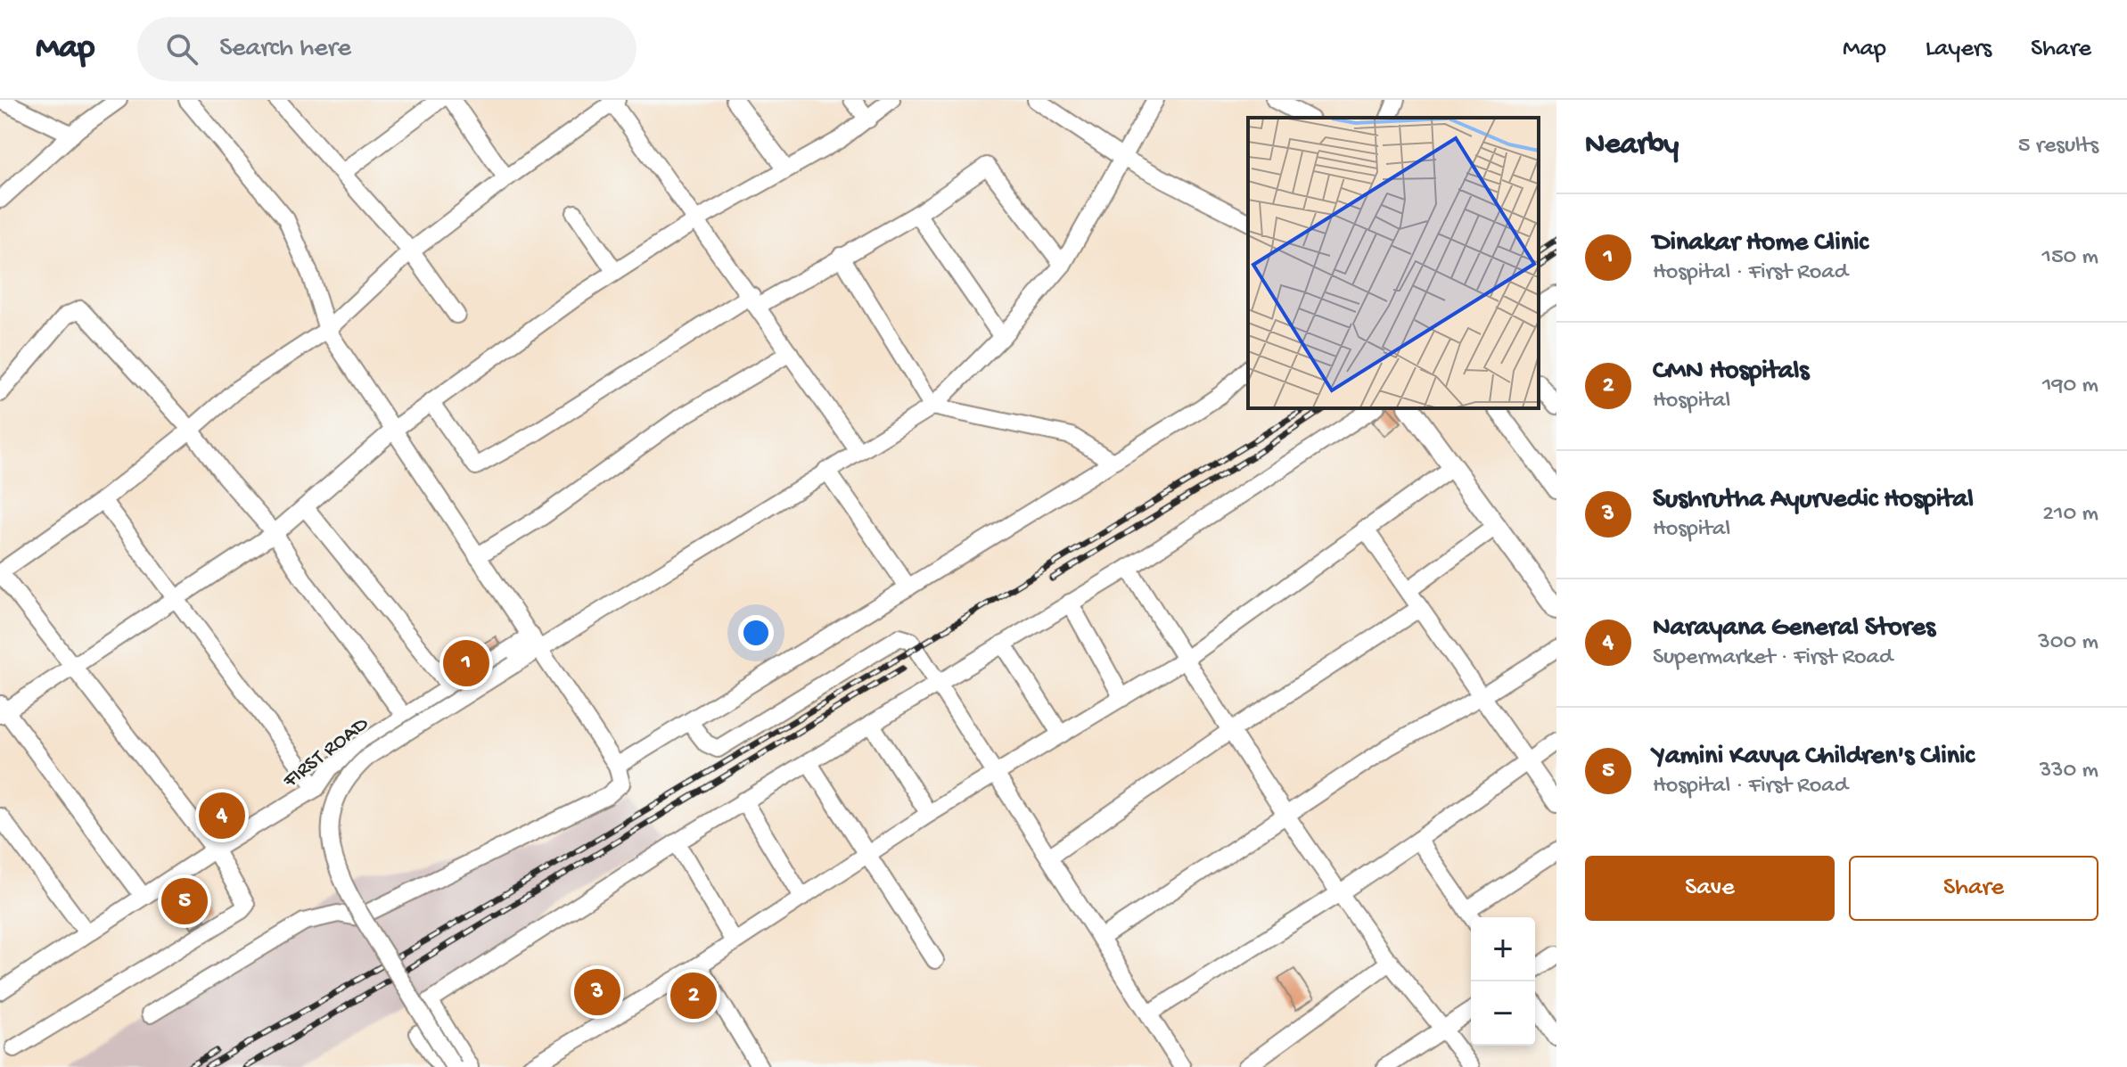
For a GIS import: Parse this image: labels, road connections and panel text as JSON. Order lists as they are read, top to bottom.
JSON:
{
  "streets": {
    "street": ["FIRST ROAD"]
  },
  "page": {
    "header": "Map",
    "search": "Search here",
    "nav": ["Map", "Layers", "Share"],
    "heading": ["Nearby", "5 results"],
    "list": [
      {
        "mark": "1",
        "name": "Dinakar Home Clinic",
        "note": "Hospital · First Road",
        "value": "150 m"
      },
      {
        "mark": "2",
        "name": "CMN Hospitals",
        "note": "Hospital",
        "value": "190 m"
      },
      {
        "mark": "3",
        "name": "Sushrutha Ayurvedic Hospital",
        "note": "Hospital",
        "value": "210 m"
      },
      {
        "mark": "4",
        "name": "Narayana General Stores",
        "note": "Supermarket · First Road",
        "value": "300 m"
      },
      {
        "mark": "5",
        "name": "Yamini Kavya Children's Clinic",
        "note": "Hospital · First Road",
        "value": "330 m"
      }
    ],
    "pins": [
      "1",
      "4",
      "5",
      "3",
      "2"
    ],
    "buttons": ["Save", "Share"],
    "map_buttons": ["+", "−"]
  }
}
